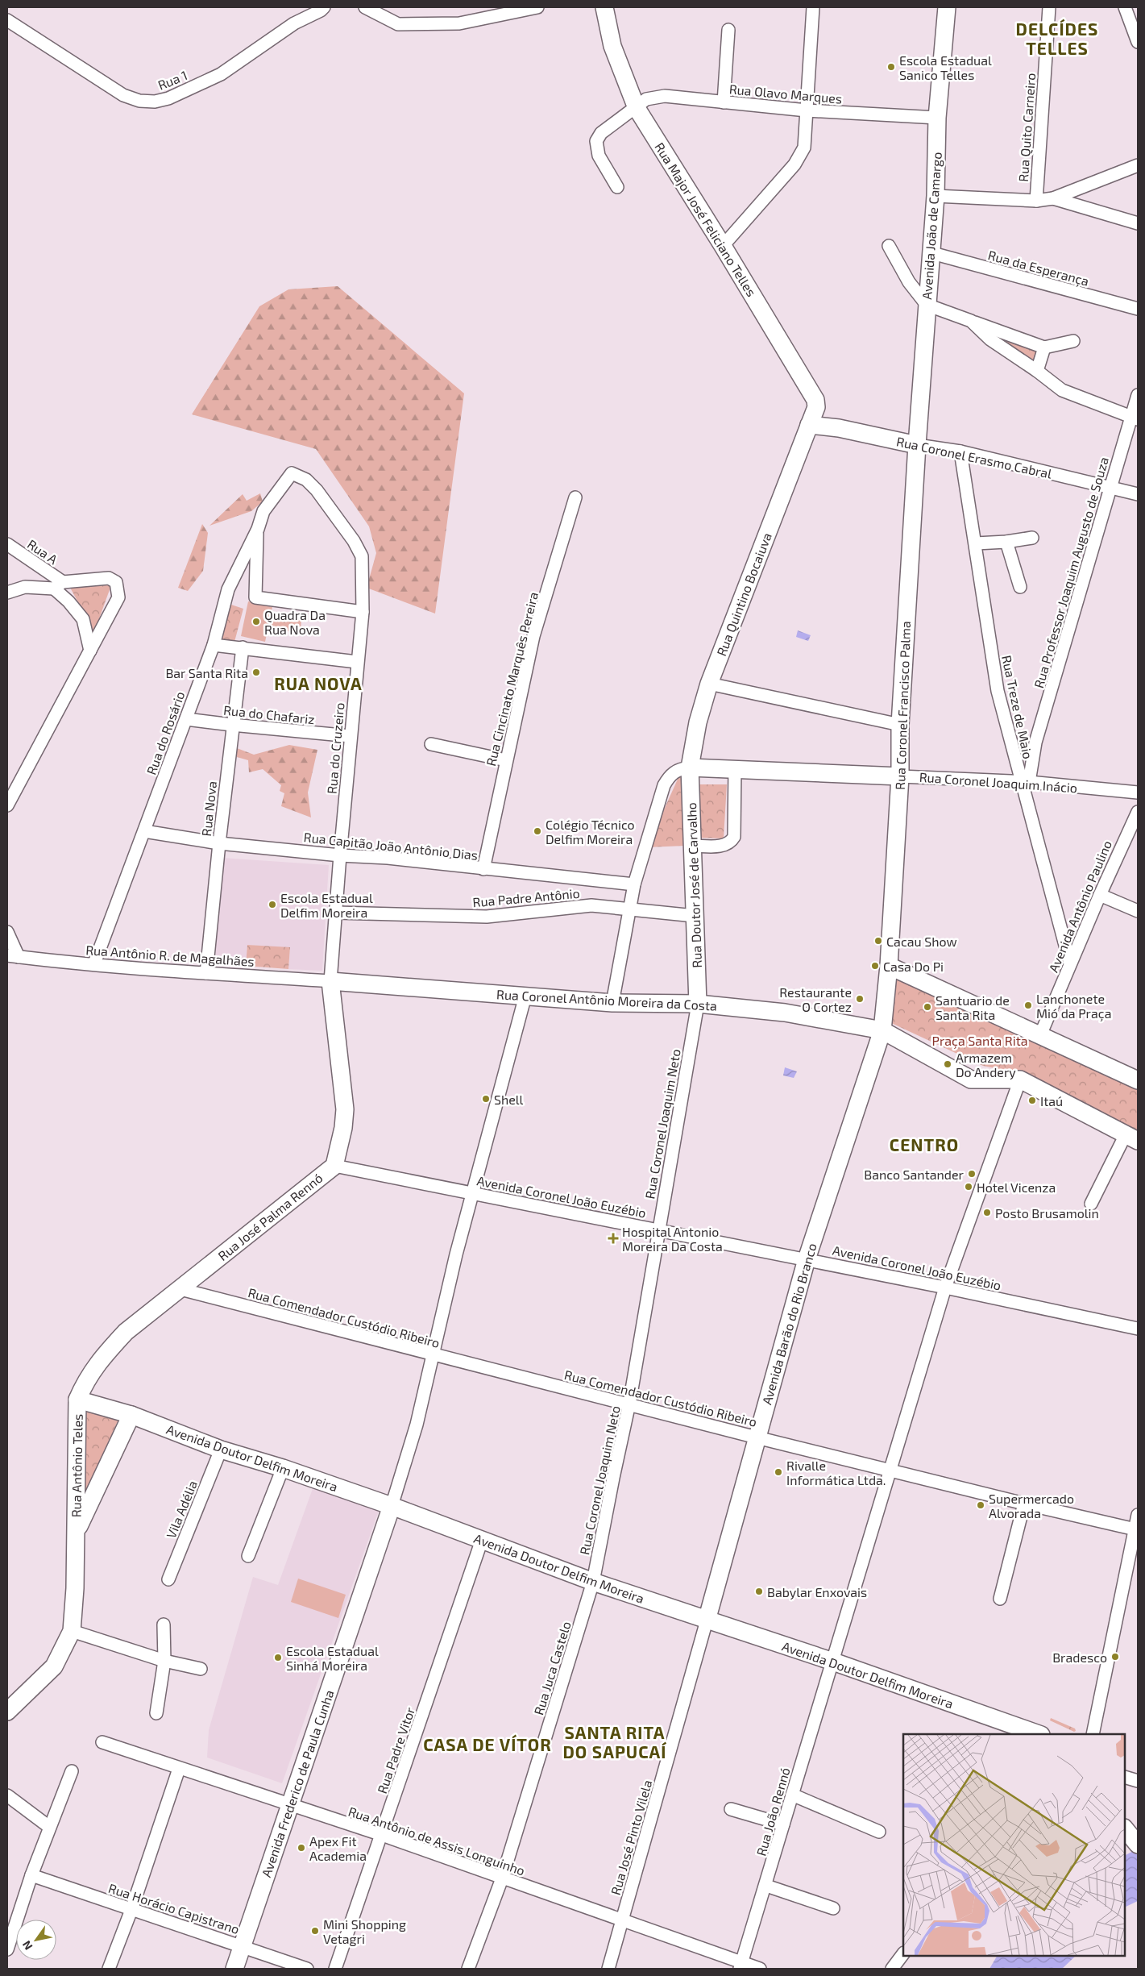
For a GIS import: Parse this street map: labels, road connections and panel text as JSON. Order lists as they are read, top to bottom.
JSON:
{
  "streets": {
    "main road": [
      "Rua Major José Feliciano Telles",
      "Avenida João de Camargo",
      "Rua Coronel Erasmo Cabral",
      "Rua Quintino Bocaiuva",
      "Rua Coronel Francisco Palma",
      "Rua Coronel Joaquim Inácio",
      "Rua Doutor José de Carvalho",
      "Rua Coronel Antônio Moreira da Costa",
      "Rua José Palma Rennó",
      "Avenida Barão do Rio Branco",
      "Avenida Doutor Delfim Moreira",
      "Rua Antônio Teles",
      "Avenida Frederico de Paula Cunha"
    ],
    "street": [
      "Rua 1",
      "Rua Olavo Marques",
      "Rua Quito Carneiro",
      "Rua da Esperança",
      "Rua A",
      "Rua Professor Joaquim Augusto de Souza",
      "Rua Cincinato Marquês Pereira",
      "Rua Treze de Maio",
      "Rua do Chafariz",
      "Rua do Rosário",
      "Rua do Cruzeiro",
      "Rua Nova",
      "Rua Capitão João Antônio Dias",
      "Rua Padre Antônio",
      "Avenida Antônio Paulino",
      "Rua Antônio R. de Magalhães",
      "Rua Coronel Joaquim Neto",
      "Avenida Coronel João Euzébio",
      "Rua Comendador Custódio Ribeiro",
      "Vila Adélia",
      "Rua Juca Castelo",
      "Rua Padre Vitor",
      "Rua João Rennó",
      "Rua José Pinto Vilela",
      "Rua Antônio de Assis Longuinho",
      "Rua Horácio Capistrano"
    ]
  },
  "crossings": [
    ["Rua Olavo Marques", "Rua Major José Feliciano Telles"],
    ["Rua Olavo Marques", "Avenida João de Camargo"],
    ["Rua Major José Feliciano Telles", "Rua Coronel Erasmo Cabral"],
    ["Rua Major José Feliciano Telles", "Rua Quintino Bocaiuva"],
    ["Avenida João de Camargo", "Rua da Esperança"],
    ["Avenida João de Camargo", "Rua Coronel Erasmo Cabral"],
    ["Avenida João de Camargo", "Rua Coronel Francisco Palma"],
    ["Rua Coronel Erasmo Cabral", "Rua Professor Joaquim Augusto de Souza"],
    ["Rua Coronel Erasmo Cabral", "Rua Quintino Bocaiuva"],
    ["Rua Coronel Erasmo Cabral", "Rua Coronel Francisco Palma"],
    ["Rua Coronel Erasmo Cabral", "Rua Treze de Maio"],
    ["Rua Professor Joaquim Augusto de Souza", "Rua Treze de Maio"],
    ["Rua Professor Joaquim Augusto de Souza", "Rua Coronel Joaquim Inácio"],
    ["Rua Quintino Bocaiuva", "Rua Coronel Joaquim Inácio"],
    ["Rua Quintino Bocaiuva", "Rua Doutor José de Carvalho"],
    ["Rua Cincinato Marquês Pereira", "Rua Capitão João Antônio Dias"],
    ["Rua Coronel Francisco Palma", "Rua Coronel Joaquim Inácio"],
    ["Rua Treze de Maio", "Rua Coronel Joaquim Inácio"],
    ["Rua Treze de Maio", "Avenida Antônio Paulino"],
    ["Rua do Chafariz", "Rua do Rosário"],
    ["Rua do Chafariz", "Rua do Cruzeiro"],
    ["Rua do Chafariz", "Rua Nova"],
    ["Rua do Rosário", "Rua do Cruzeiro"],
    ["Rua do Rosário", "Rua Capitão João Antônio Dias"],
    ["Rua do Rosário", "Rua Antônio R. de Magalhães"],
    ["Rua do Cruzeiro", "Rua Capitão João Antônio Dias"],
    ["Rua do Cruzeiro", "Rua Padre Antônio"],
    ["Rua do Cruzeiro", "Rua Antônio R. de Magalhães"],
    ["Rua do Cruzeiro", "Rua Coronel Antônio Moreira da Costa"],
    ["Rua do Cruzeiro", "Rua José Palma Rennó"],
    ["Rua Coronel Joaquim Inácio", "Rua Doutor José de Carvalho"],
    ["Rua Nova", "Rua Capitão João Antônio Dias"],
    ["Rua Nova", "Rua Antônio R. de Magalhães"],
    ["Rua Doutor José de Carvalho", "Rua Padre Antônio"],
    ["Rua Doutor José de Carvalho", "Rua Coronel Antônio Moreira da Costa"],
    ["Rua Doutor José de Carvalho", "Rua Coronel Joaquim Neto"],
    ["Rua Antônio R. de Magalhães", "Rua Coronel Antônio Moreira da Costa"],
    ["Rua Antônio R. de Magalhães", "Rua José Palma Rennó"],
    ["Rua Coronel Antônio Moreira da Costa", "Rua Coronel Joaquim Neto"],
    ["Rua Coronel Antônio Moreira da Costa", "Rua José Palma Rennó"],
    ["Rua Coronel Antônio Moreira da Costa", "Avenida Barão do Rio Branco"],
    ["Rua Coronel Antônio Moreira da Costa", "Rua João Rennó"],
    ["Rua Coronel Joaquim Neto", "Avenida Coronel João Euzébio"],
    ["Rua Coronel Joaquim Neto", "Rua Comendador Custódio Ribeiro"],
    ["Rua Coronel Joaquim Neto", "Avenida Doutor Delfim Moreira"],
    ["Rua Coronel Joaquim Neto", "Rua Juca Castelo"],
    ["Avenida Coronel João Euzébio", "Rua José Palma Rennó"],
    ["Avenida Coronel João Euzébio", "Avenida Barão do Rio Branco"],
    ["Avenida Coronel João Euzébio", "Rua João Rennó"],
    ["Rua José Palma Rennó", "Rua Comendador Custódio Ribeiro"],
    ["Rua José Palma Rennó", "Avenida Doutor Delfim Moreira"],
    ["Rua José Palma Rennó", "Rua Antônio Teles"],
    ["Rua Comendador Custódio Ribeiro", "Avenida Barão do Rio Branco"],
    ["Rua Comendador Custódio Ribeiro", "Rua João Rennó"],
    ["Avenida Barão do Rio Branco", "Avenida Doutor Delfim Moreira"],
    ["Avenida Barão do Rio Branco", "Rua José Pinto Vilela"],
    ["Avenida Doutor Delfim Moreira", "Rua Antônio Teles"],
    ["Avenida Doutor Delfim Moreira", "Vila Adélia"],
    ["Avenida Doutor Delfim Moreira", "Rua Juca Castelo"],
    ["Avenida Doutor Delfim Moreira", "Rua Padre Vitor"],
    ["Avenida Doutor Delfim Moreira", "Avenida Frederico de Paula Cunha"],
    ["Avenida Doutor Delfim Moreira", "Rua João Rennó"],
    ["Avenida Doutor Delfim Moreira", "Rua José Pinto Vilela"],
    ["Rua Juca Castelo", "Rua Antônio de Assis Longuinho"],
    ["Rua Padre Vitor", "Rua Antônio de Assis Longuinho"],
    ["Avenida Frederico de Paula Cunha", "Rua Antônio de Assis Longuinho"],
    ["Avenida Frederico de Paula Cunha", "Rua Horácio Capistrano"],
    ["Rua João Rennó", "Rua Antônio de Assis Longuinho"],
    ["Rua José Pinto Vilela", "Rua Antônio de Assis Longuinho"]
  ],
  "districts": [
    "DELCÍDES TELLES",
    "RUA NOVA",
    "CENTRO",
    "SANTA RITA DO SAPUCAÍ",
    "CASA DE VÍTOR"
  ],
  "parks": ["Praça Santa Rita"],
  "places": {
    "other": [
      "Escola Estadual Sanico Telles",
      "Quadra Da Rua Nova",
      "Bar Santa Rita",
      "Colégio Técnico Delfim Moreira",
      "Escola Estadual Delfim Moreira",
      "Cacau Show",
      "Casa Do Pi",
      "Restaurante O Cortez",
      "Lanchonete Mió da Praça",
      "Santuario de Santa Rita",
      "Armazem Do Andery",
      "Shell",
      "Itaú",
      "Banco Santander",
      "Hotel Vicenza",
      "Posto Brusamolin",
      "Rivalle Informática Ltda.",
      "Supermercado Alvorada",
      "Babylar Enxovais",
      "Bradesco",
      "Escola Estadual Sinhá Moreira",
      "Apex Fit Academia",
      "Mini Shopping Vetagri"
    ],
    "health": ["Hospital Antonio Moreira Da Costa"]
  },
  "north": "bottom left"
}
